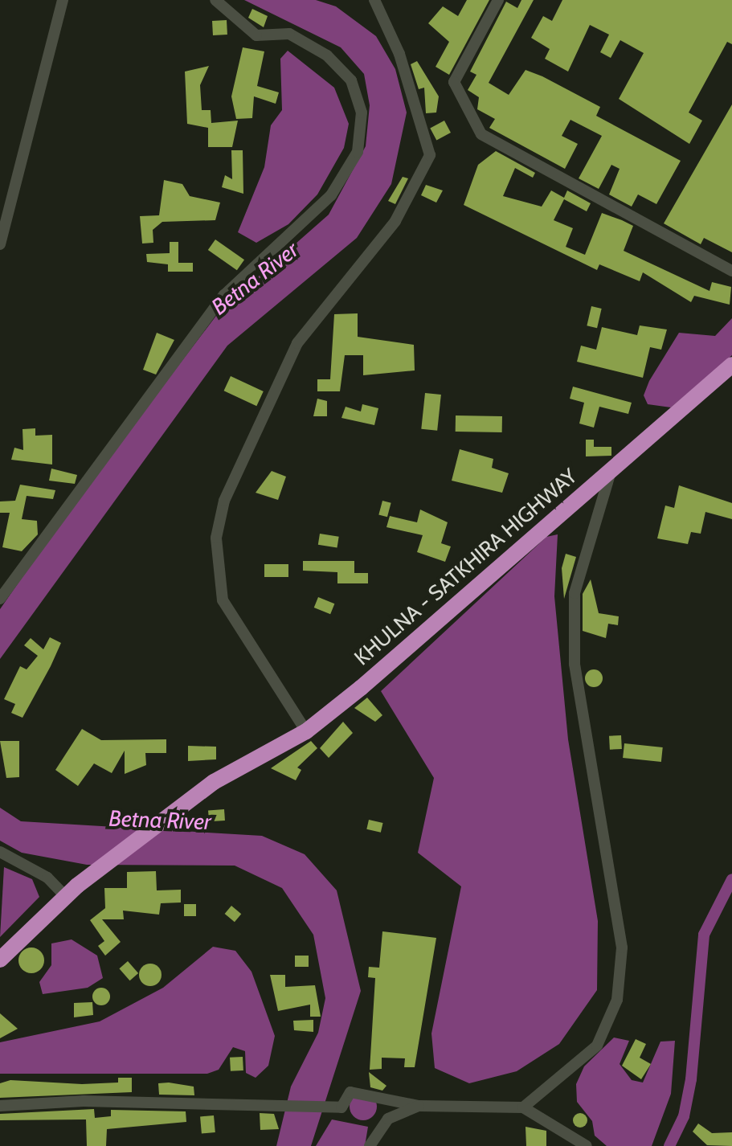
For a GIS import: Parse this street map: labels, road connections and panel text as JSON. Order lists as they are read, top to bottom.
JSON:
{
  "streets": {
    "highway": ["KHULNA - SATKHIRA HIGHWAY"]
  },
  "water": ["Betna River"]
}
